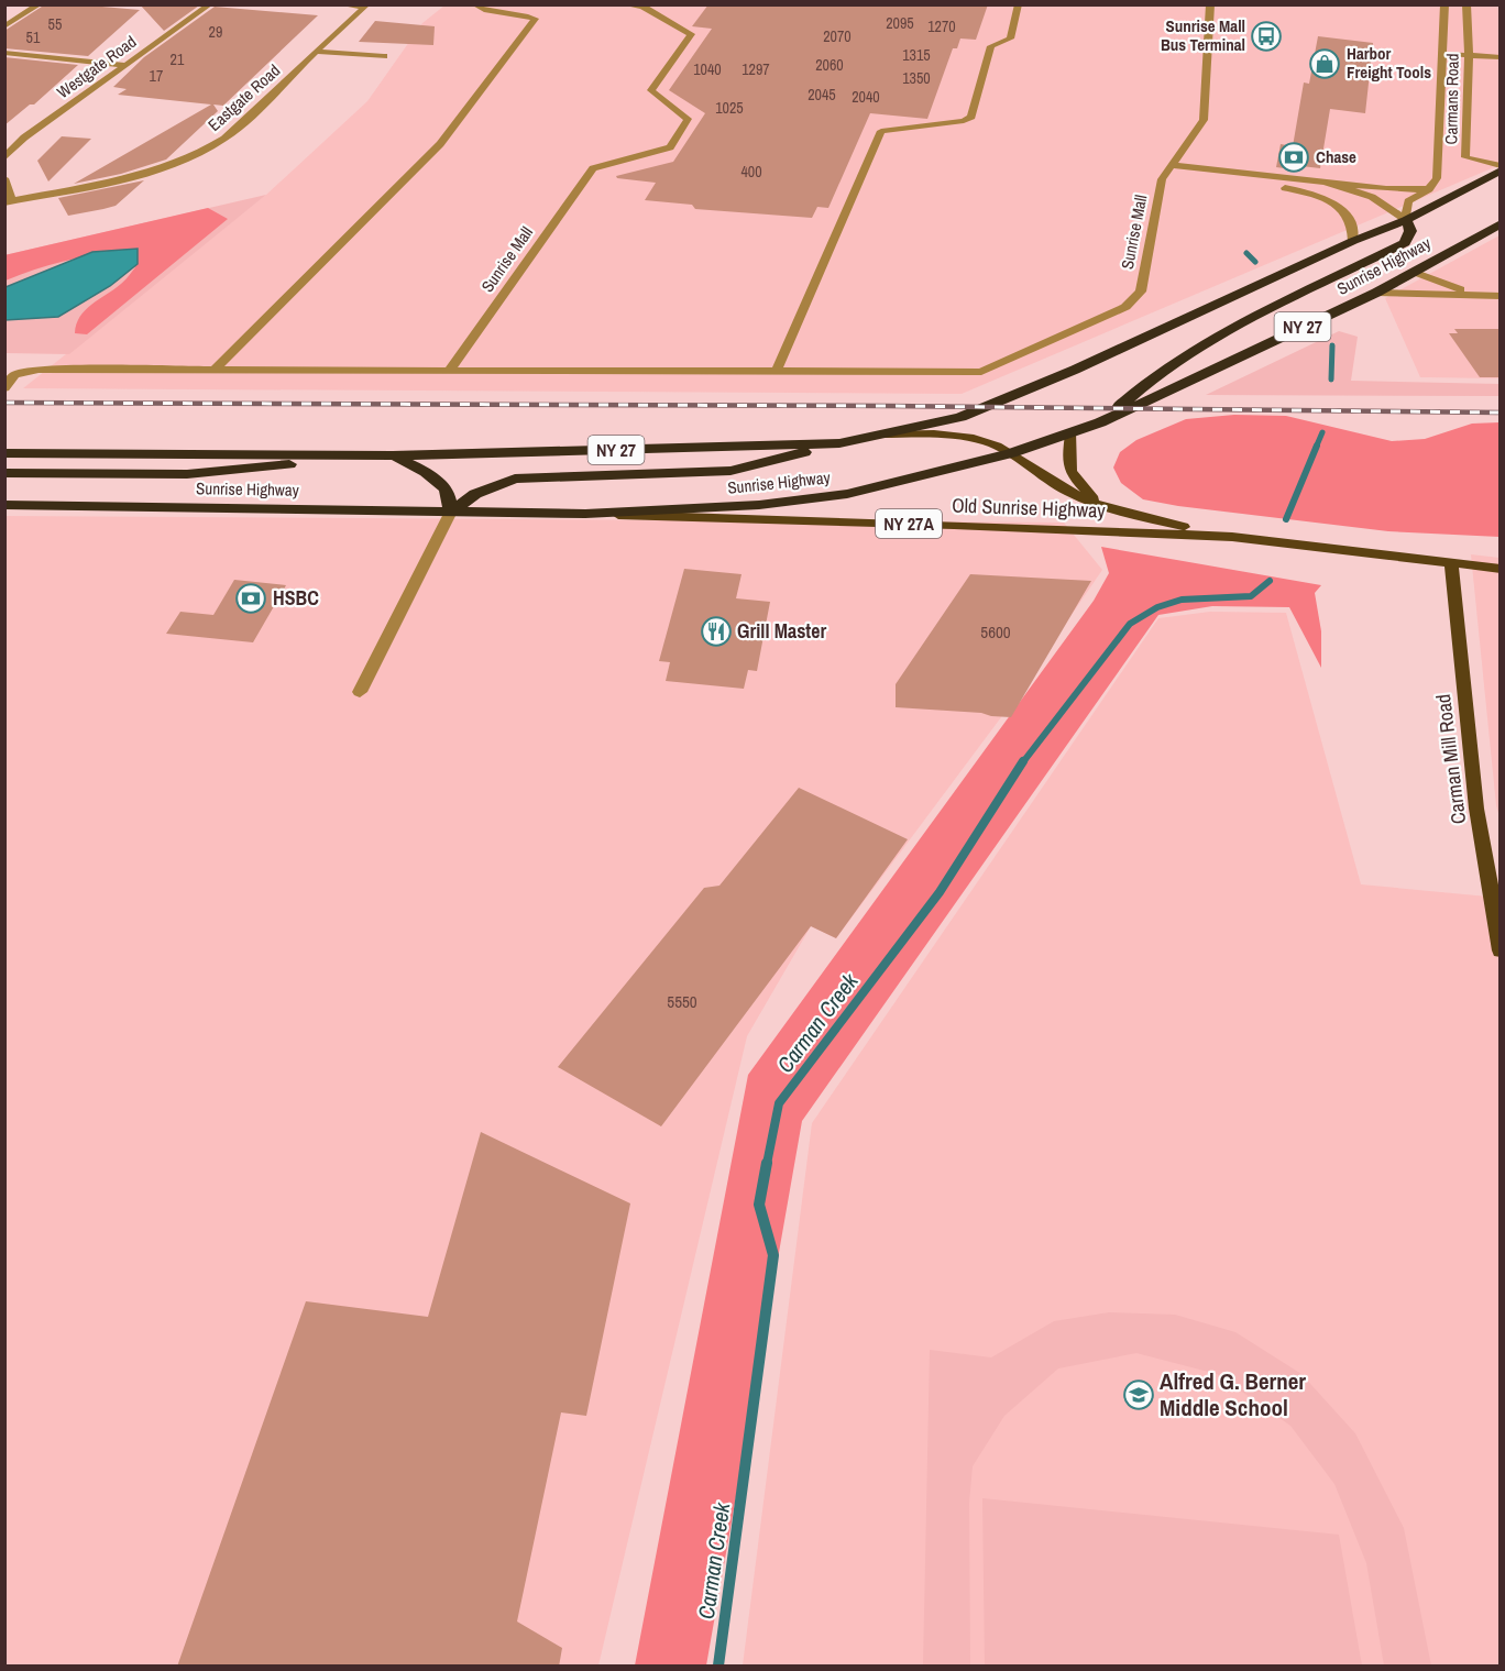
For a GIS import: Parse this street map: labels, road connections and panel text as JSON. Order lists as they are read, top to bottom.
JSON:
{
  "streets": {
    "highway": ["Sunrise Highway", "NY 27"],
    "main road": ["Old Sunrise Highway", "NY 27A", "Carman Mill Road"],
    "street": [
      "Westgate Road",
      "Eastgate Road",
      "Carmans Road",
      "Sunrise Mall"
    ]
  },
  "crossings": [
    ["Carmans Road", "Sunrise Highway"],
    ["Sunrise Highway", "Old Sunrise Highway"],
    ["Old Sunrise Highway", "Carman Mill Road"]
  ],
  "water": ["Carman Creek"],
  "places": {
    "bus stop": ["Sunrise Mall Bus Terminal"],
    "shop": ["Harbor Freight Tools"],
    "bank": ["Chase", "HSBC"],
    "restaurant": ["Grill Master"],
    "school or university": ["Alfred G. Berner Middle School"]
  },
  "house_numbers": [
    "2095",
    "55",
    "1270",
    "29",
    "2070",
    "51",
    "1315",
    "21",
    "2060",
    "1040",
    "1297",
    "17",
    "1350",
    "2045",
    "2040",
    "1025",
    "400",
    "5600",
    "5550"
  ]
}
